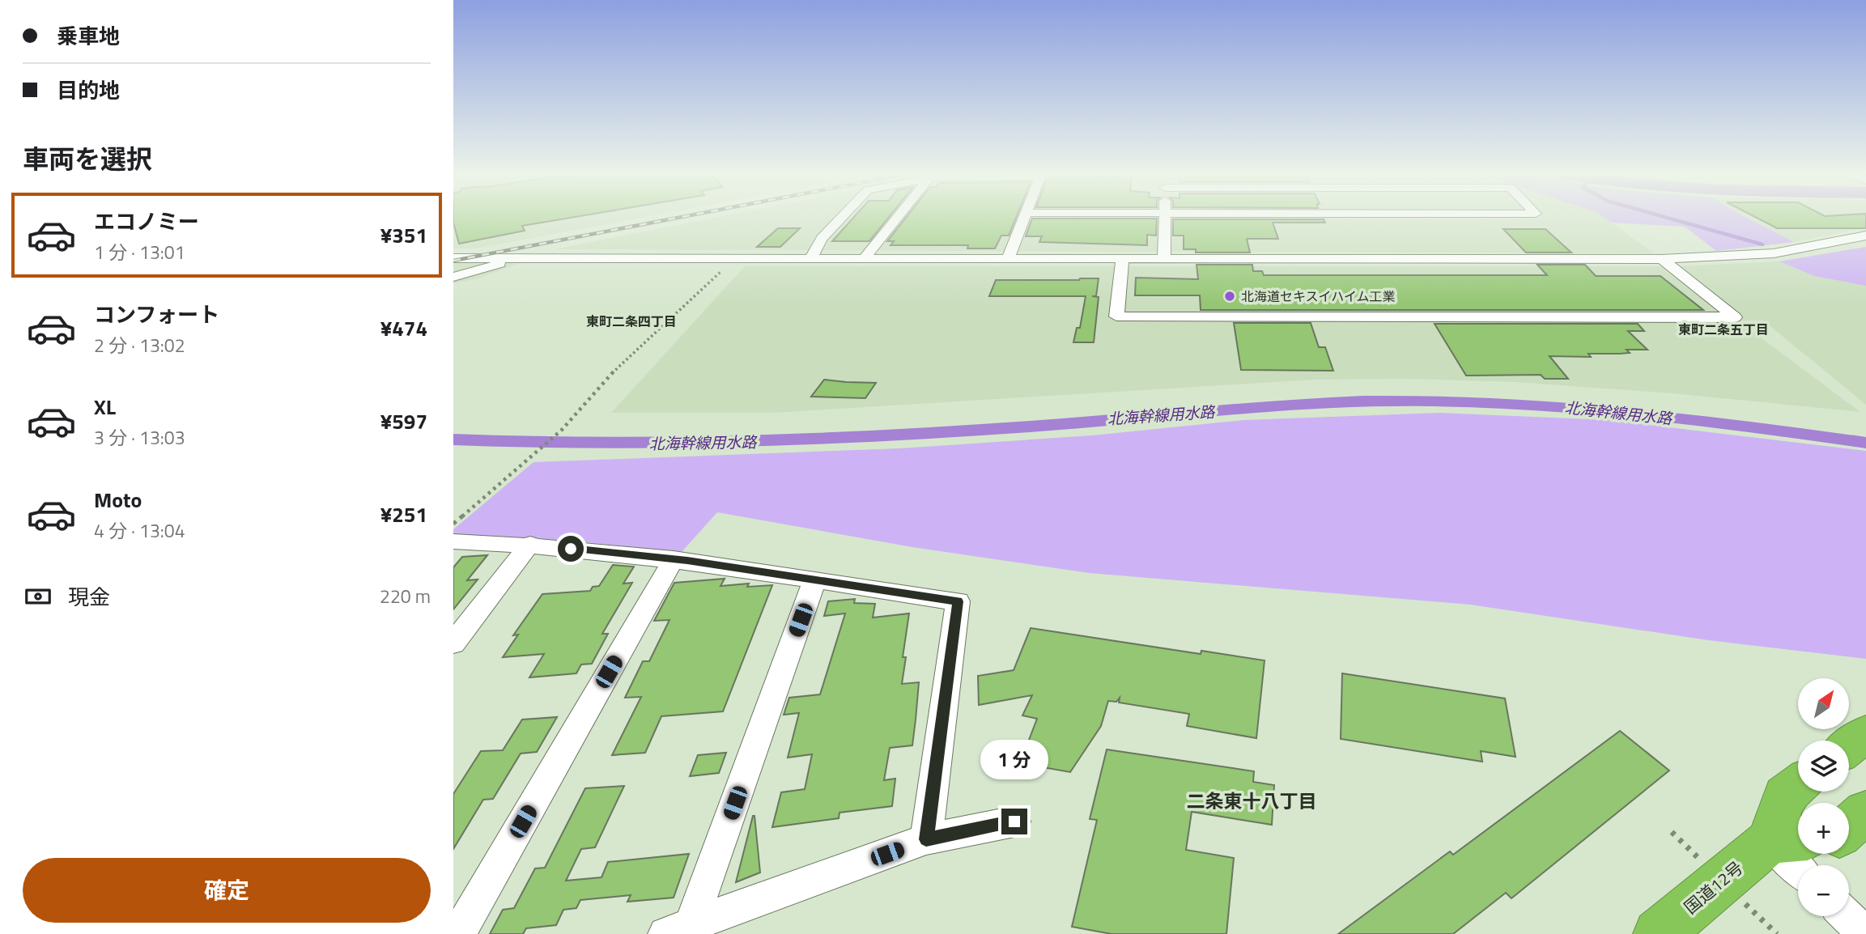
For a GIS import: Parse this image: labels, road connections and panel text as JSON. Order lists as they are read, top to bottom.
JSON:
{
  "streets": {
    "highway": ["国道12号"]
  },
  "districts": ["東町二条四丁目", "東町二条五丁目", "二条東十八丁目"],
  "water": ["北海幹線用水路"],
  "places": ["北海道セキスイハイム工業"],
  "north": "top right",
  "page": {
    "banner": ["乗車地", "目的地"],
    "heading": "車両を選択",
    "list": [
      {
        "name": "エコノミー",
        "note": "1 分 · 13:01",
        "value": "¥351"
      },
      {
        "name": "コンフォート",
        "note": "2 分 · 13:02",
        "value": "¥474"
      },
      {
        "name": "XL",
        "note": "3 分 · 13:03",
        "value": "¥597"
      },
      {
        "name": "Moto",
        "note": "4 分 · 13:04",
        "value": "¥251"
      }
    ],
    "pay": ["現金", "220 m"],
    "map_buttons": ["+", "−"],
    "bubble": "1 分",
    "buttons": "確定"
  }
}
